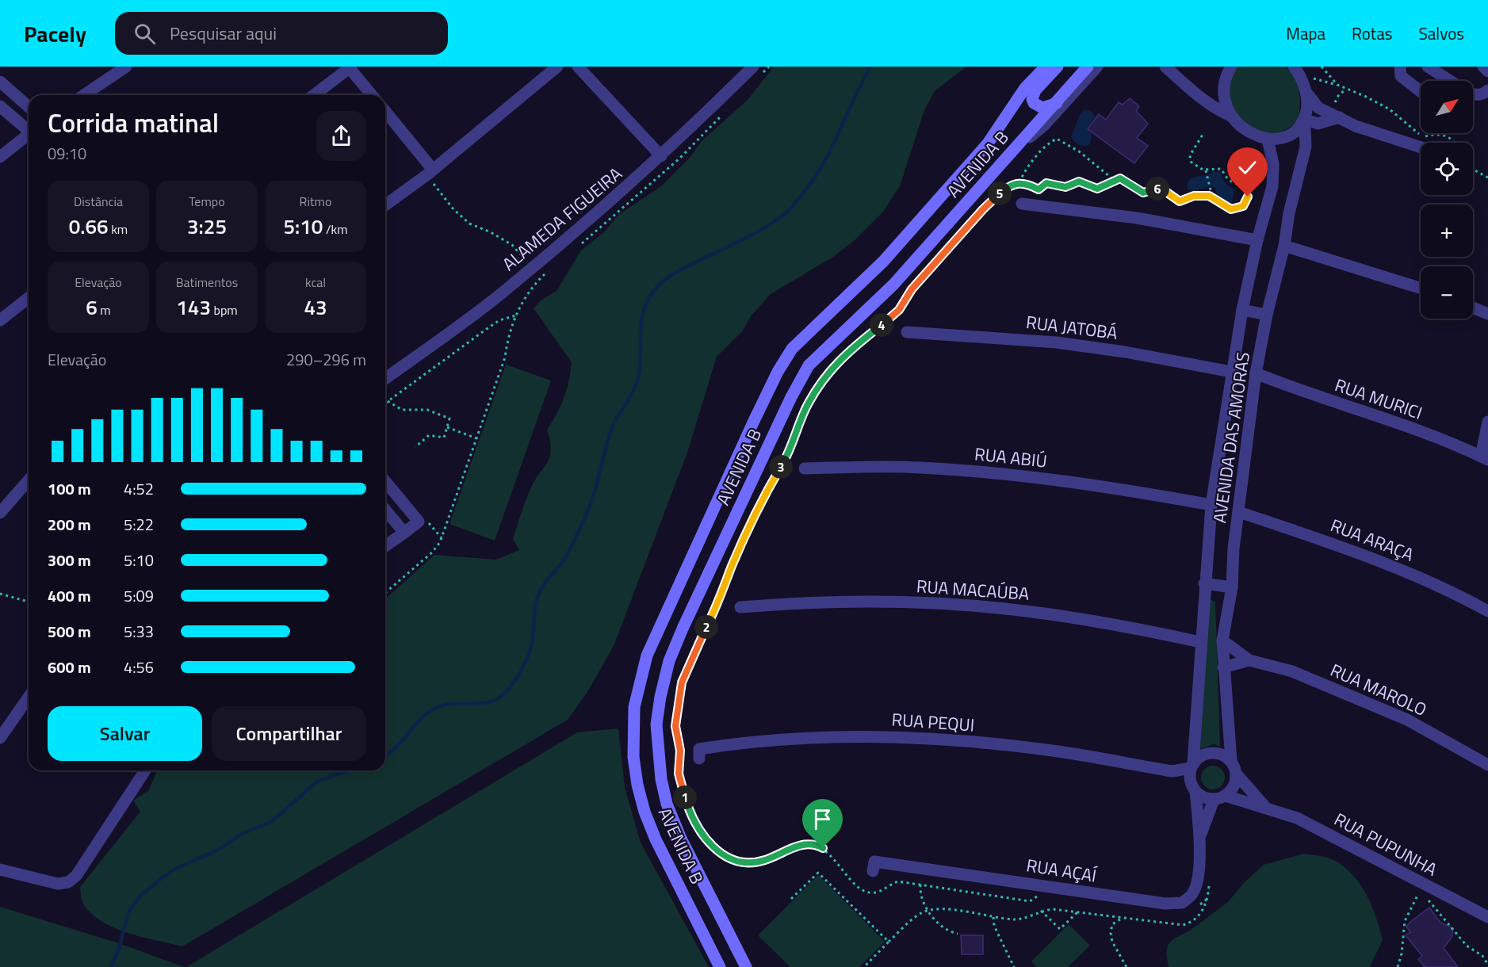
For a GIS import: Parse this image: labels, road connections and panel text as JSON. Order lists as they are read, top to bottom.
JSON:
{
  "streets": {
    "street": [
      "AVENIDA B",
      "ALAMEDA FIGUEIRA",
      "RUA JATOBÁ",
      "RUA MURICI",
      "AVENIDA DAS AMORAS",
      "RUA ABIÚ",
      "RUA ARAÇA",
      "RUA MACAÚBA",
      "RUA MAROLO",
      "RUA PEQUI",
      "RUA PUPUNHA",
      "RUA AÇAÍ"
    ]
  },
  "crossings": [
    ["RUA JATOBÁ", "AVENIDA DAS AMORAS"],
    ["RUA MURICI", "AVENIDA DAS AMORAS"],
    ["AVENIDA DAS AMORAS", "RUA ABIÚ"],
    ["AVENIDA DAS AMORAS", "RUA ARAÇA"],
    ["AVENIDA DAS AMORAS", "RUA MACAÚBA"],
    ["AVENIDA DAS AMORAS", "RUA MAROLO"],
    ["AVENIDA DAS AMORAS", "RUA PEQUI"],
    ["AVENIDA DAS AMORAS", "RUA PUPUNHA"],
    ["AVENIDA DAS AMORAS", "RUA AÇAÍ"],
    ["RUA PEQUI", "RUA PUPUNHA"],
    ["RUA PEQUI", "RUA AÇAÍ"],
    ["RUA PUPUNHA", "RUA AÇAÍ"]
  ],
  "north": "top right",
  "page": {
    "header": "Pacely",
    "search": "Pesquisar aqui",
    "nav": ["Mapa", "Rotas", "Salvos"],
    "map_buttons": ["+", "−"],
    "heading": ["Corrida matinal", "09:10"],
    "stats": [
      ["Distância", "0.66 km"],
      ["Tempo", "3:25"],
      ["Ritmo", "5:10 /km"],
      ["Elevação", "6 m"],
      ["Batimentos", "143 bpm"],
      ["kcal", "43"]
    ],
    "pins": [
      "6",
      "5",
      "4",
      "3",
      "2",
      "1"
    ],
    "chart": ["Elevação", "290–296 m"],
    "list": [
      {
        "name": "100 m",
        "note": "4:52"
      },
      {
        "name": "200 m",
        "note": "5:22"
      },
      {
        "name": "300 m",
        "note": "5:10"
      },
      {
        "name": "400 m",
        "note": "5:09"
      },
      {
        "name": "500 m",
        "note": "5:33"
      },
      {
        "name": "600 m",
        "note": "4:56"
      }
    ],
    "buttons": ["Salvar", "Compartilhar"]
  }
}
